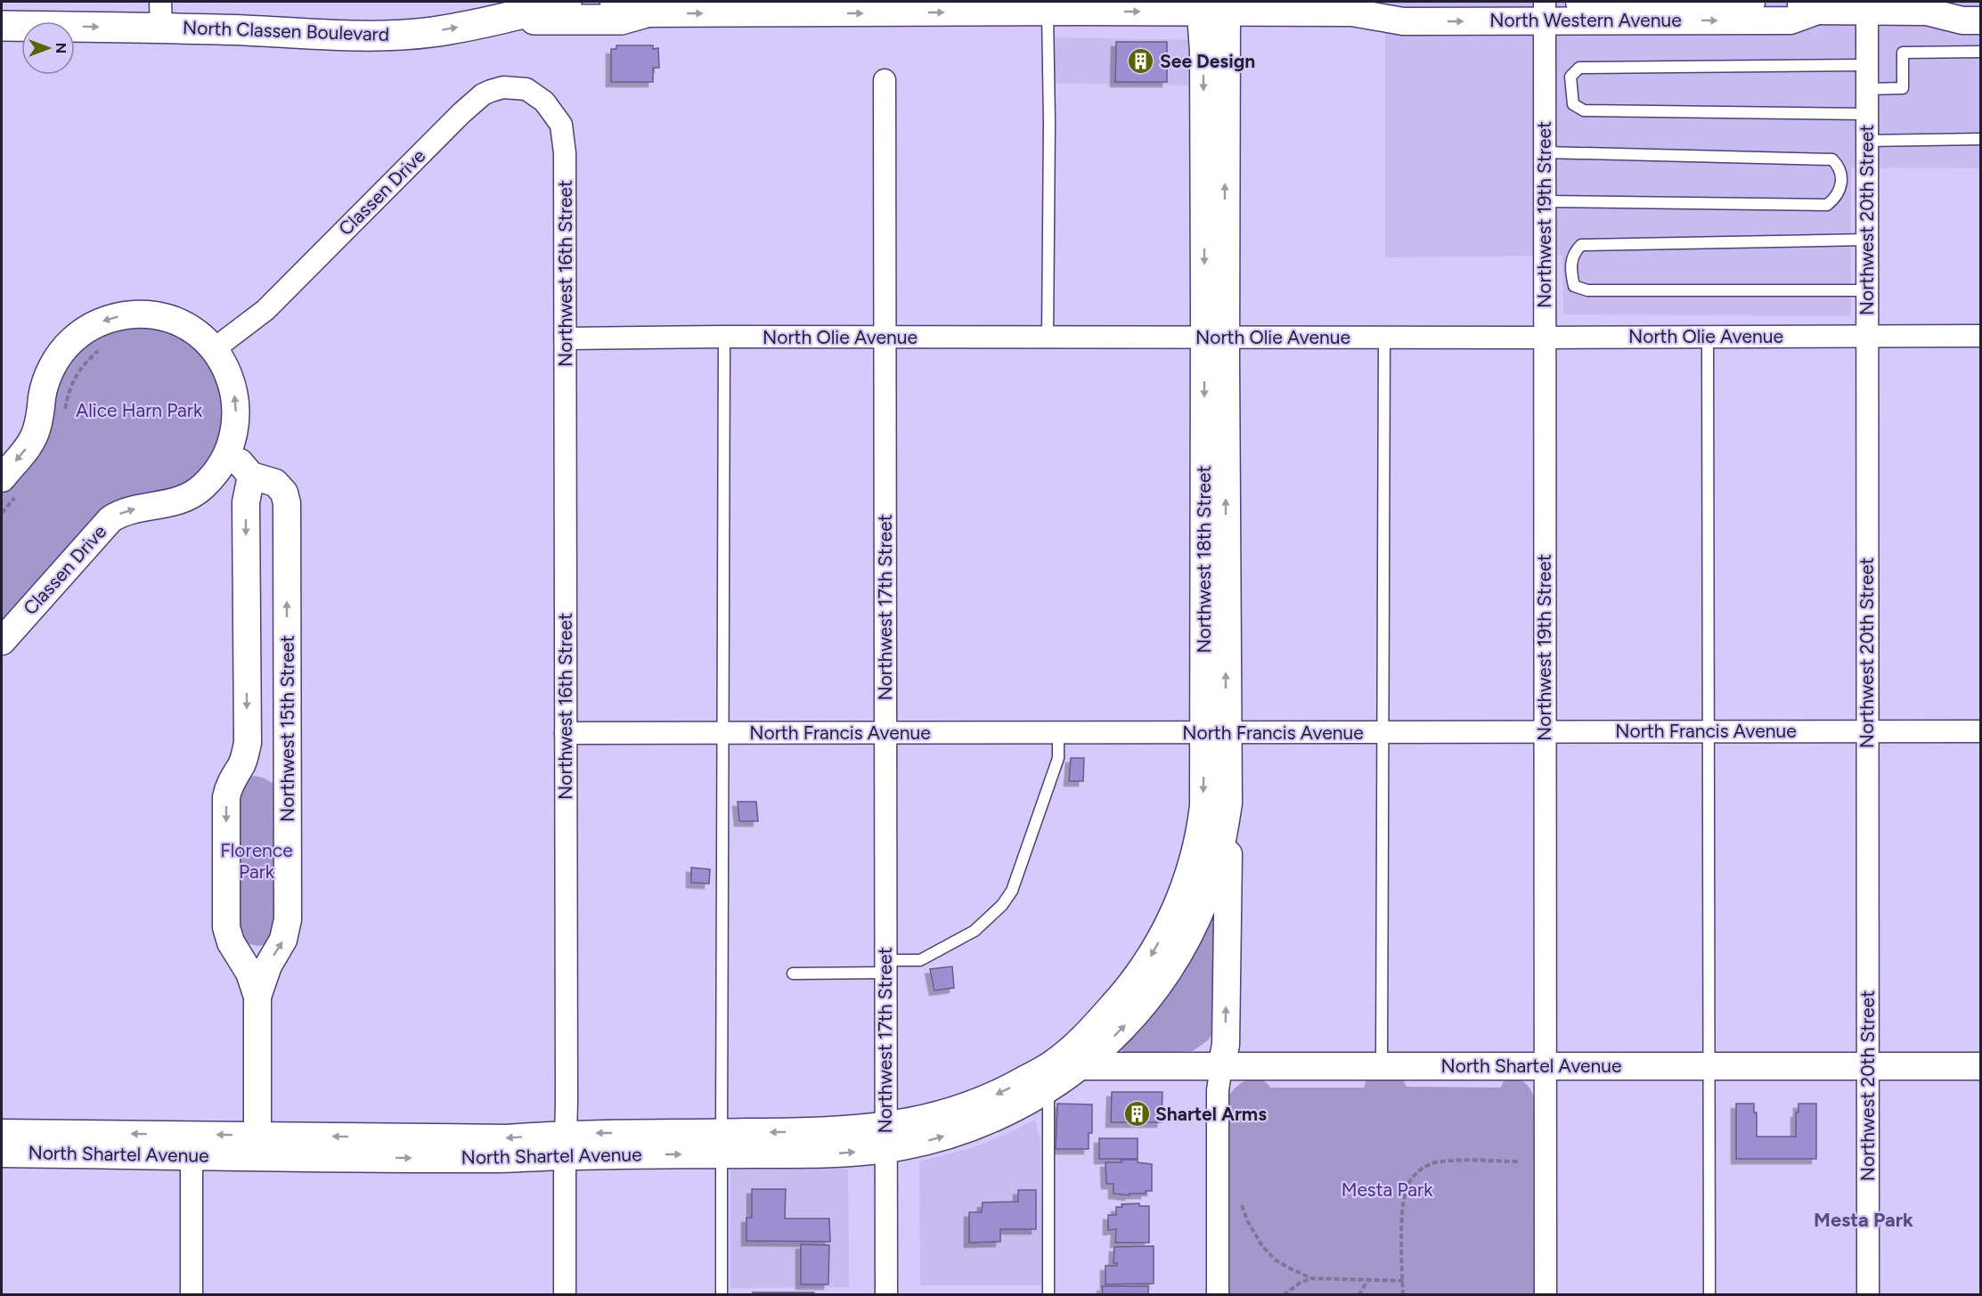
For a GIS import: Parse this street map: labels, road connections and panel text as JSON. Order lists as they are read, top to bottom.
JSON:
{
  "streets": {
    "main road": ["North Classen Boulevard"],
    "street": [
      "North Western Avenue",
      "Classen Drive",
      "Northwest 19th Street",
      "Northwest 20th Street",
      "Northwest 16th Street",
      "North Olie Avenue",
      "Northwest 18th Street",
      "Northwest 17th Street",
      "Northwest 15th Street",
      "North Francis Avenue",
      "North Shartel Avenue"
    ]
  },
  "crossings": [
    ["North Western Avenue", "Northwest 19th Street"],
    ["North Western Avenue", "Northwest 20th Street"],
    ["North Western Avenue", "Northwest 18th Street"],
    ["Classen Drive", "Northwest 16th Street"],
    ["Classen Drive", "Northwest 15th Street"],
    ["Northwest 19th Street", "North Olie Avenue"],
    ["Northwest 19th Street", "North Francis Avenue"],
    ["Northwest 19th Street", "North Shartel Avenue"],
    ["Northwest 20th Street", "North Olie Avenue"],
    ["Northwest 20th Street", "North Francis Avenue"],
    ["Northwest 20th Street", "North Shartel Avenue"],
    ["Northwest 16th Street", "North Olie Avenue"],
    ["Northwest 16th Street", "North Francis Avenue"],
    ["Northwest 16th Street", "North Shartel Avenue"],
    ["North Olie Avenue", "Northwest 18th Street"],
    ["North Olie Avenue", "Northwest 17th Street"],
    ["Northwest 18th Street", "North Francis Avenue"],
    ["Northwest 18th Street", "North Shartel Avenue"],
    ["Northwest 17th Street", "North Francis Avenue"],
    ["Northwest 17th Street", "North Shartel Avenue"],
    ["Northwest 15th Street", "North Shartel Avenue"]
  ],
  "one_way": ["North Western Avenue", "North Classen Boulevard"],
  "districts": ["Mesta Park"],
  "parks": ["Alice Harn Park", "Florence Park", "Mesta Park"],
  "places": {
    "building": ["See Design", "Shartel Arms"]
  },
  "north": "right"
}
